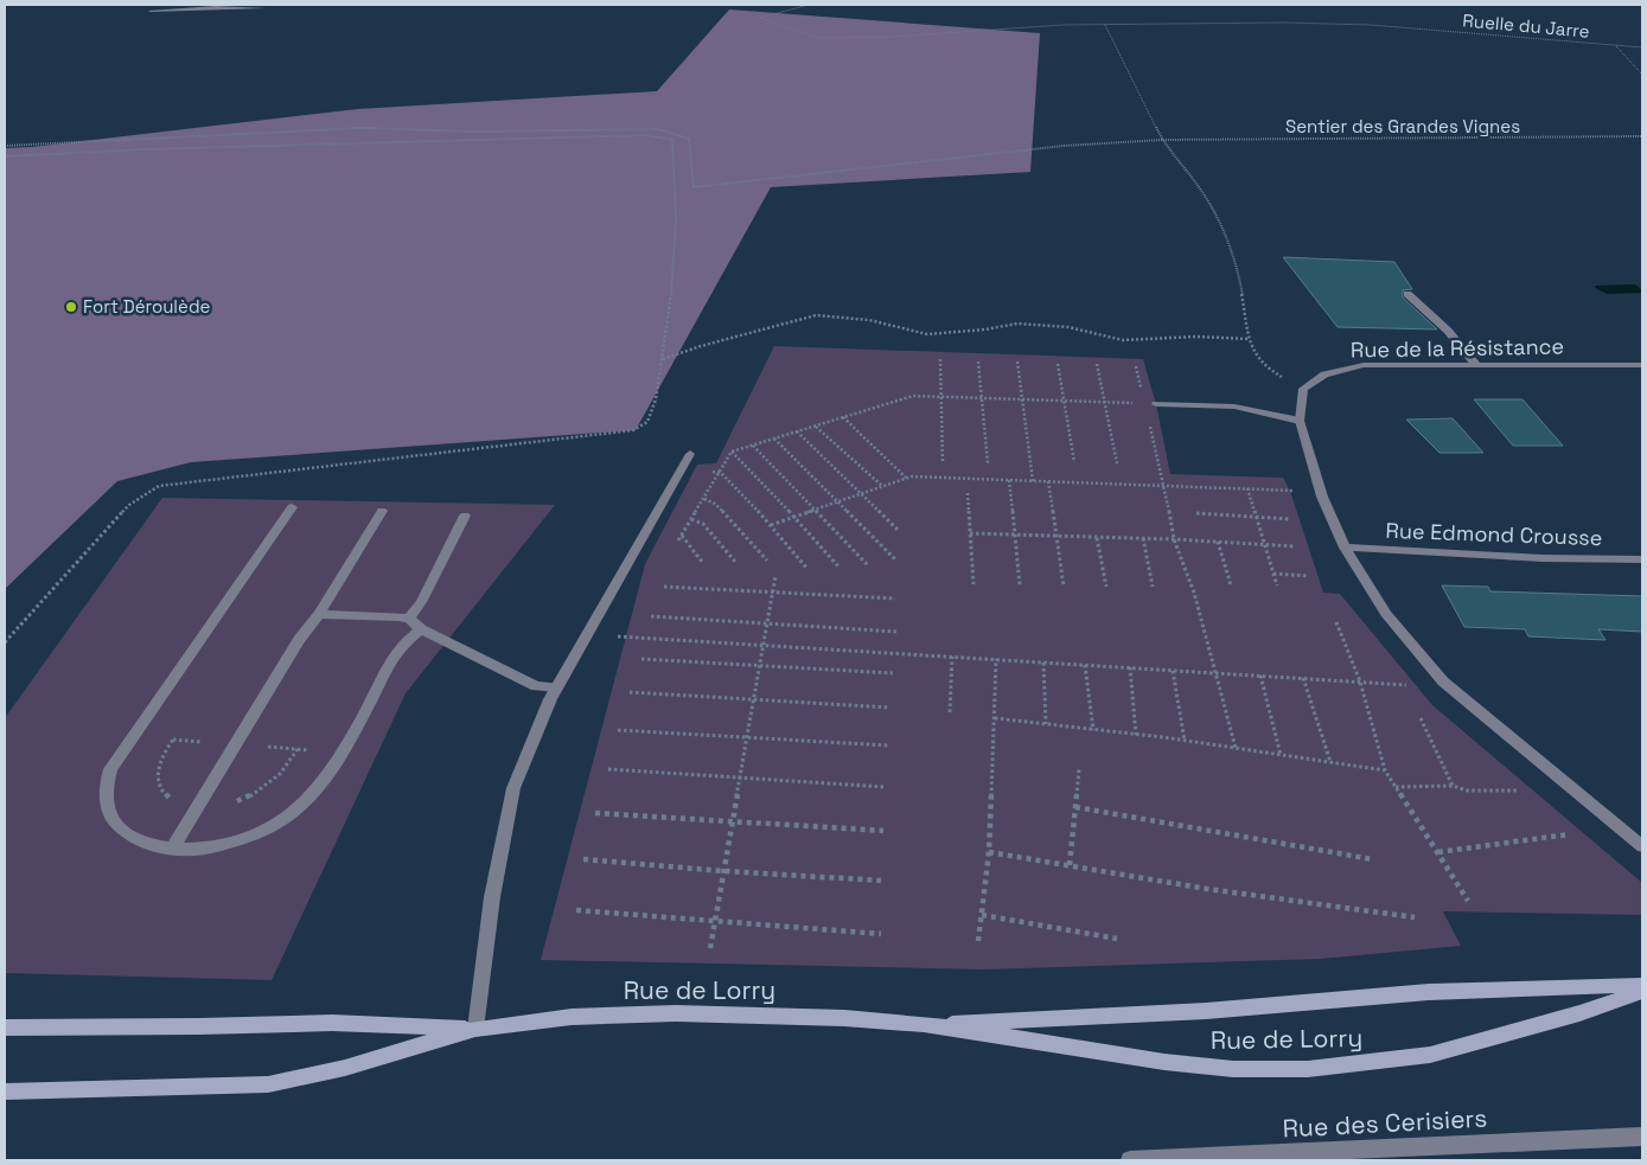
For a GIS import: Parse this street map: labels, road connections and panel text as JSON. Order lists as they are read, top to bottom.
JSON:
{
  "streets": {
    "street": [
      "Rue de la Résistance",
      "Rue Edmond Crousse",
      "Rue de Lorry",
      "Rue des Cerisiers"
    ],
    "path": ["Ruelle du Jarre", "Sentier des Grandes Vignes"]
  },
  "places": ["Fort Déroulède"]
}
